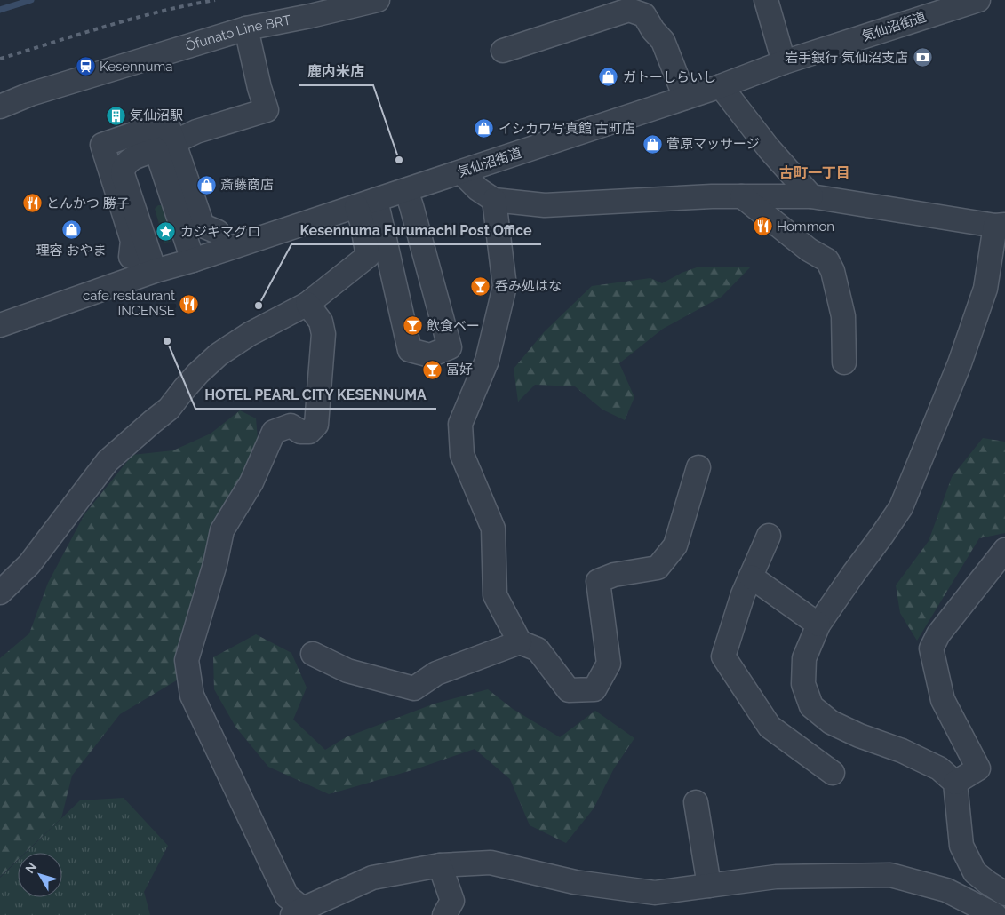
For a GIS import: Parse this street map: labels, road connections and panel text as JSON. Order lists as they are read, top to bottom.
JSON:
{
  "streets": {
    "street": ["気仙沼街道", "Ōfunato Line BRT"]
  },
  "districts": ["古町一丁目"],
  "places": {
    "bank": ["岩手銀行 気仙沼支店"],
    "station": ["Kesennuma"],
    "shop": [
      "ガトーしらいし",
      "イシカワ写真館 古町店",
      "菅原マッサージ",
      "斎藤商店",
      "理容 おやま"
    ],
    "building": ["気仙沼駅"],
    "other": ["鹿内米店", "Kesennuma Furumachi Post Office", "HOTEL PEARL CITY KESENNUMA"],
    "restaurant": ["とんかつ 勝子", "Hommon", "cafe restaurant INCENSE"],
    "place": ["カジキマグロ"],
    "bar": ["呑み処はな", "飲食ベー", "冨好"]
  },
  "north": "top left"
}
